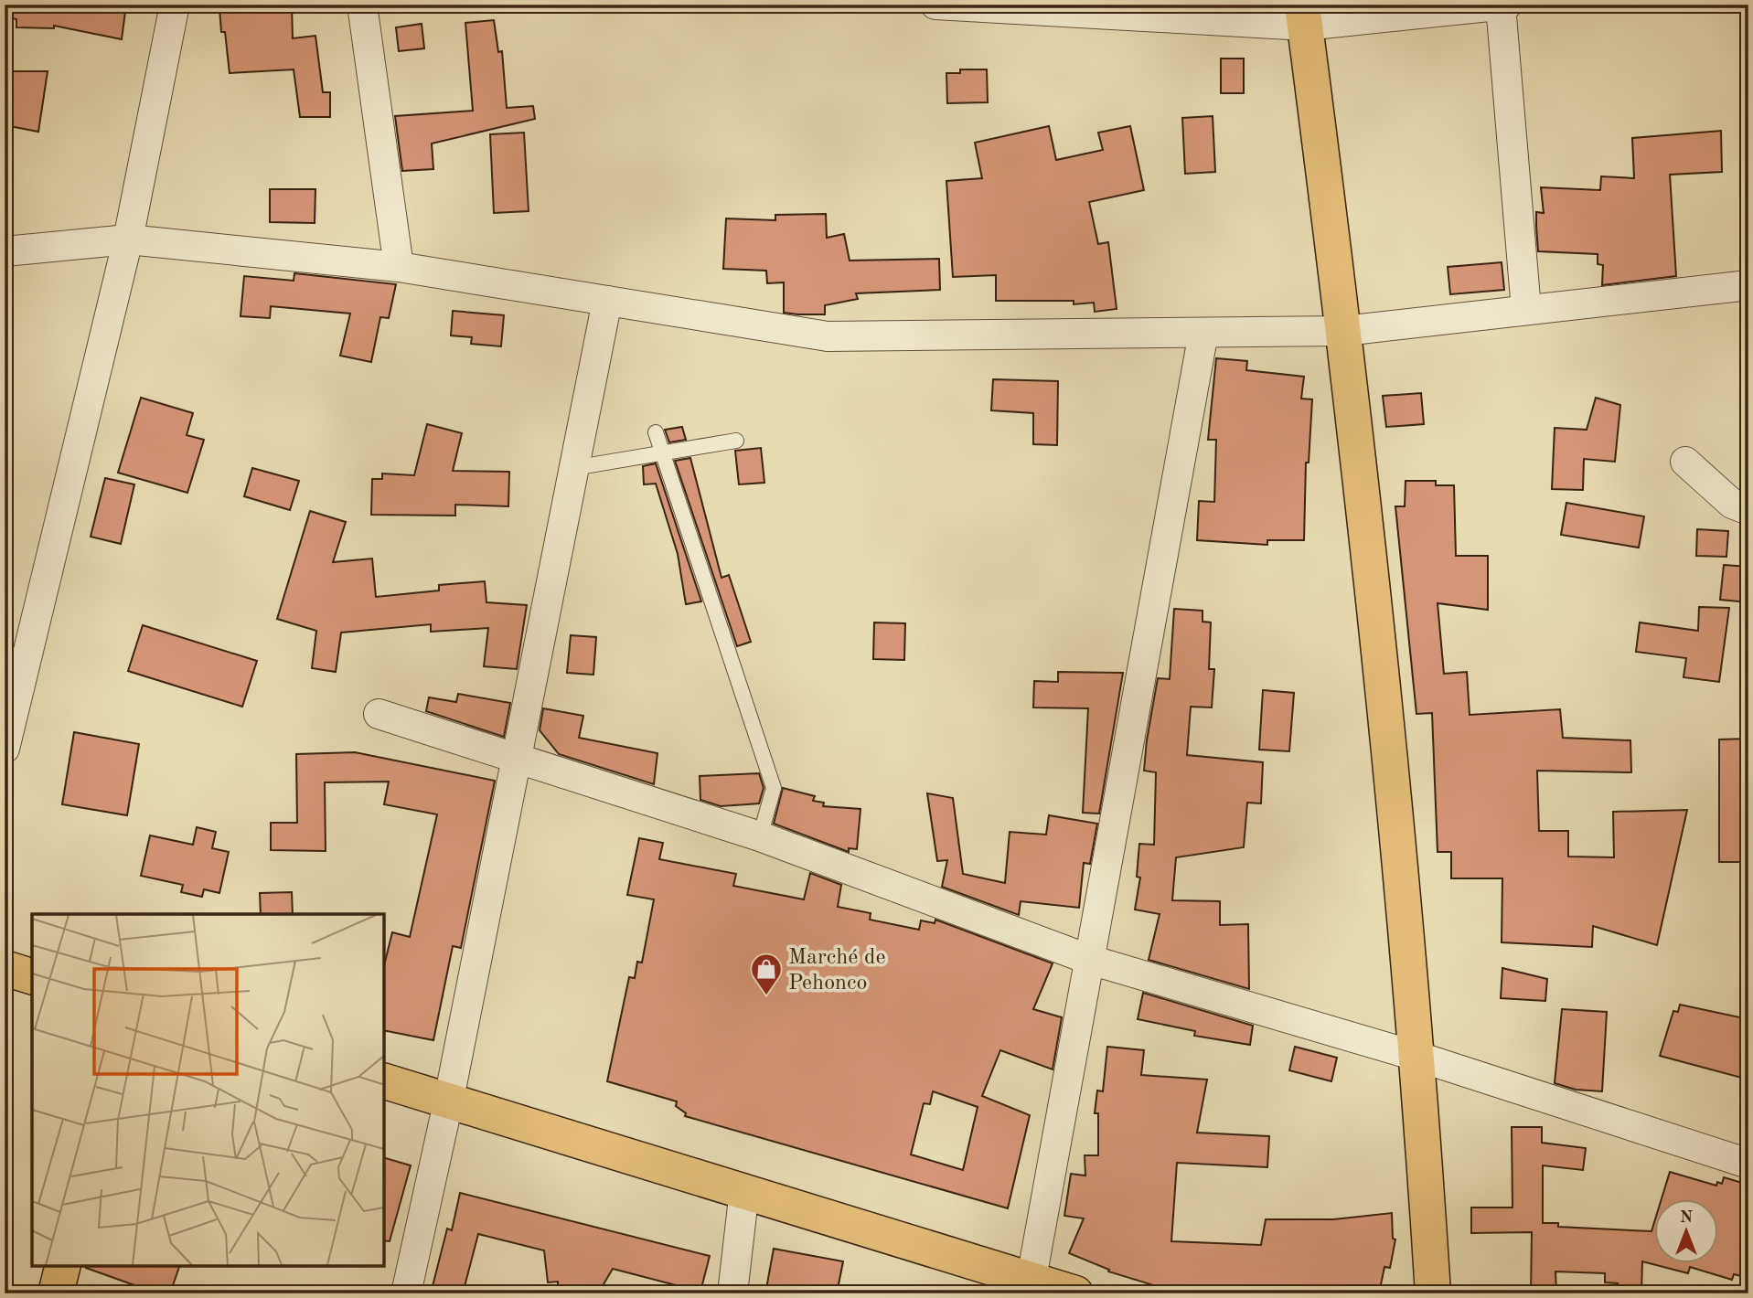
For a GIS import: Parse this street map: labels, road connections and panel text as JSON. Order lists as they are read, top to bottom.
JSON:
{
  "places": {
    "shop": ["Marché de Pehonco"]
  },
  "north": "top"
}
